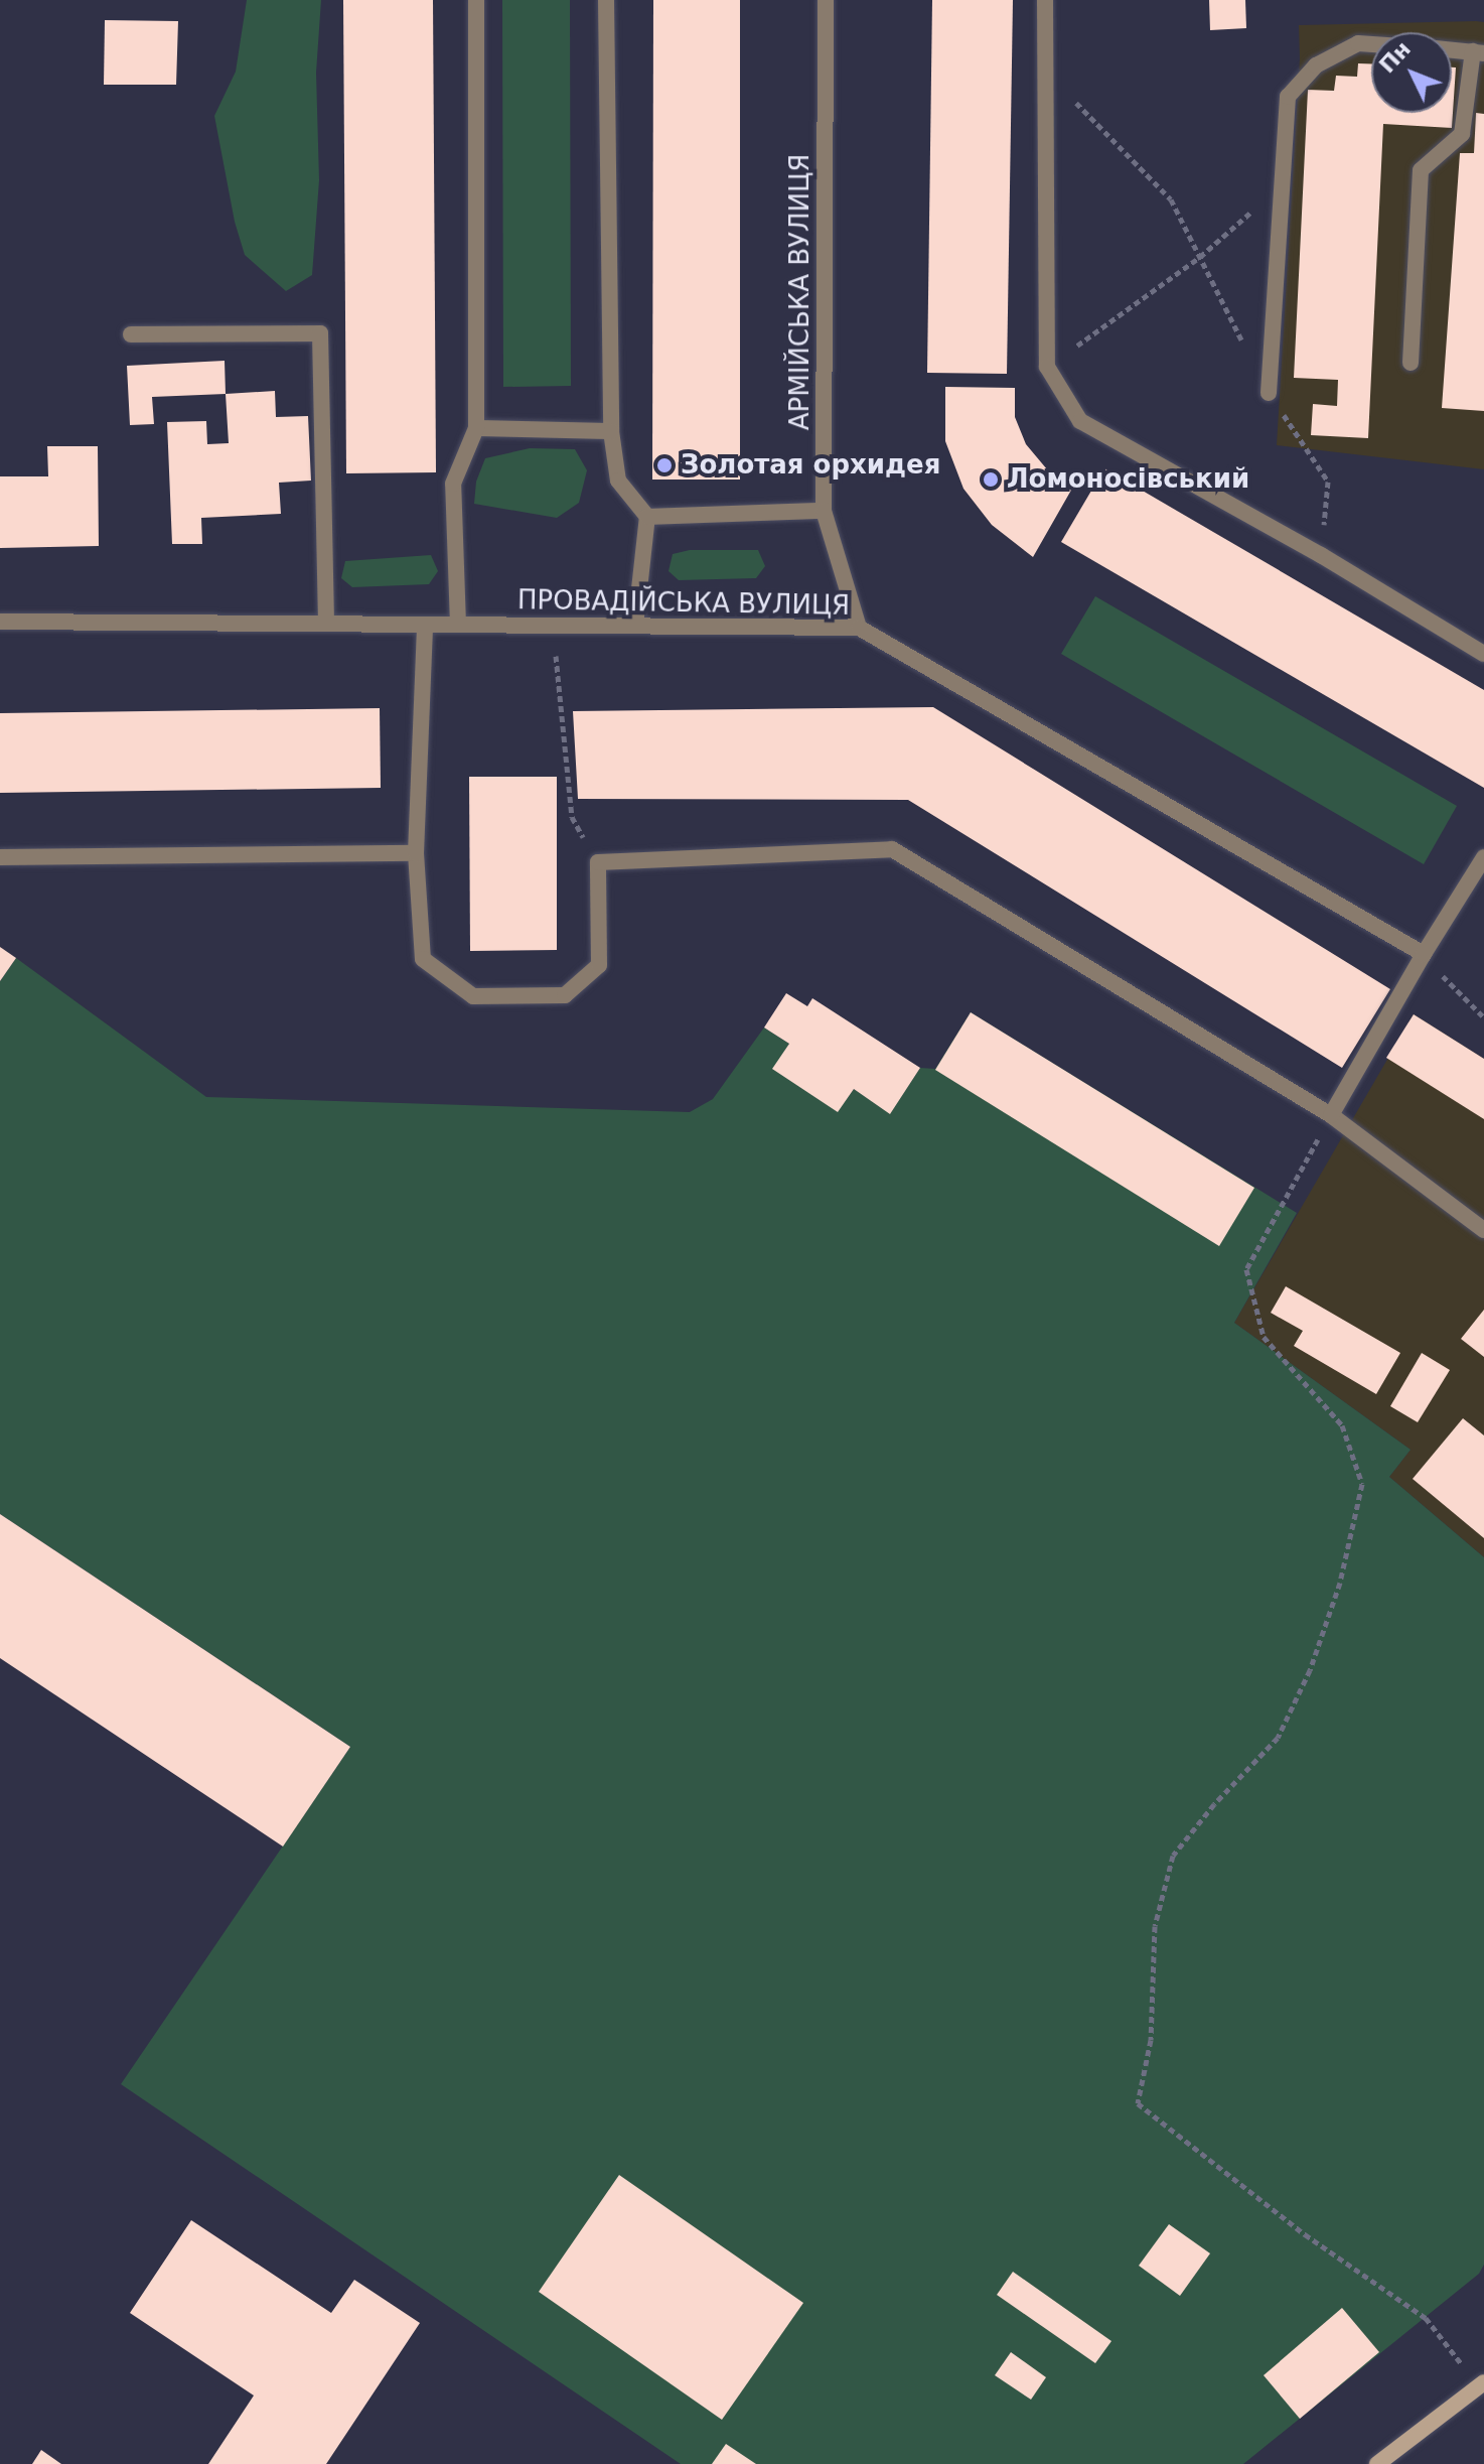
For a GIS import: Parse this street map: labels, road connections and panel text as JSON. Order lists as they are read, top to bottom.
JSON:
{
  "streets": {
    "street": ["АРМІЙСЬКА ВУЛИЦЯ", "ПРОВАДІЙСЬКА ВУЛИЦЯ"]
  },
  "crossings": [
    ["АРМІЙСЬКА ВУЛИЦЯ", "ПРОВАДІЙСЬКА ВУЛИЦЯ"]
  ],
  "places": ["Золотая орхидея", "Ломоносівський"],
  "north": "top left"
}
